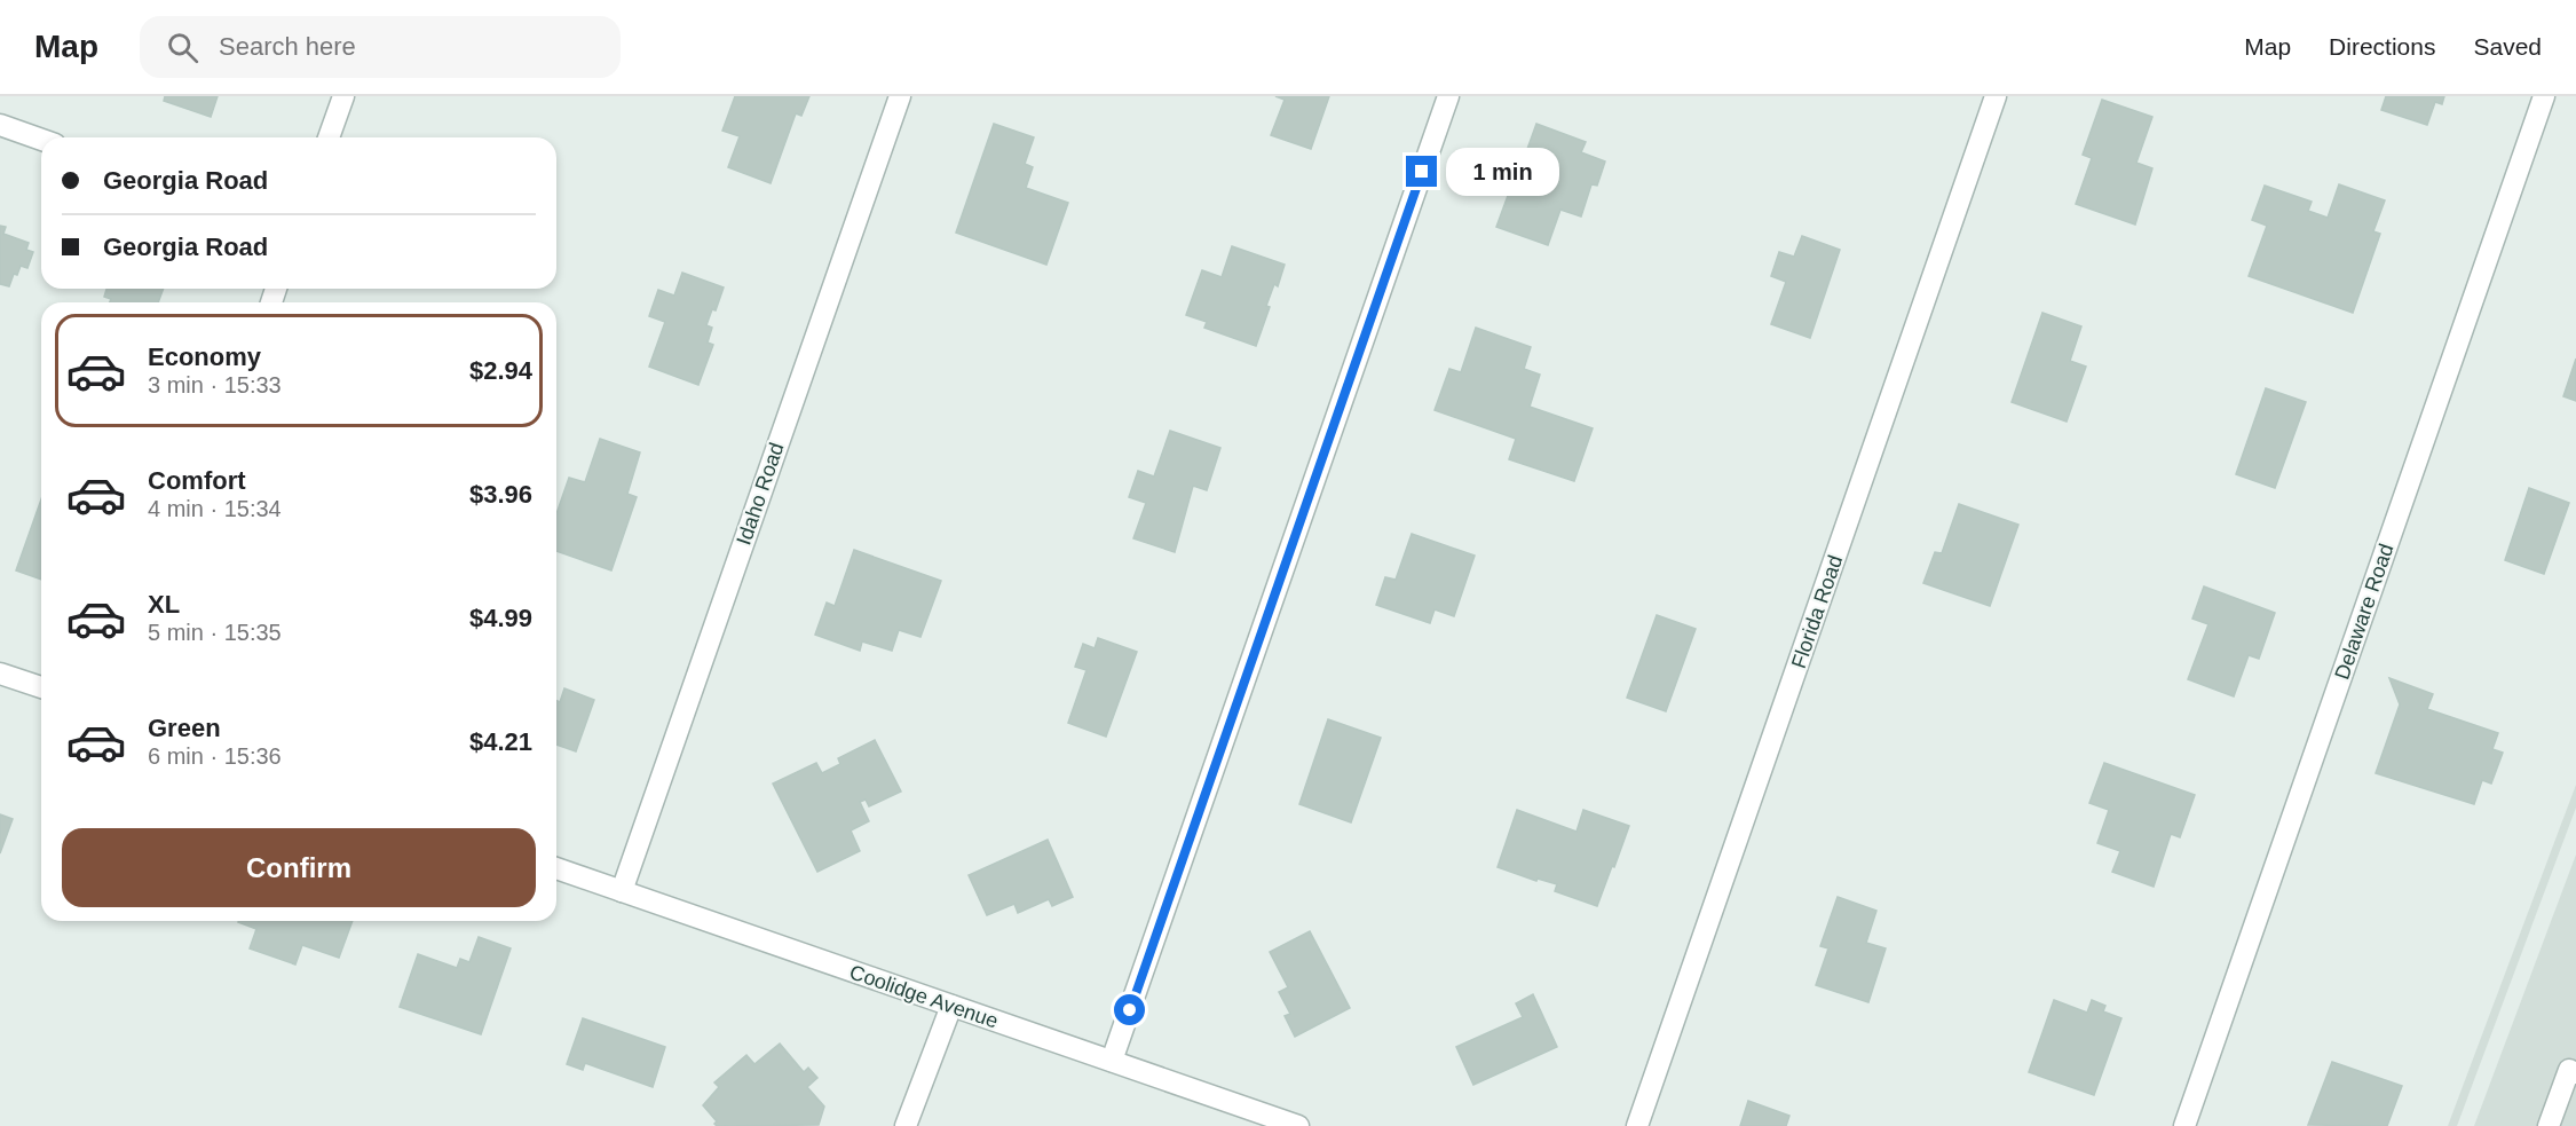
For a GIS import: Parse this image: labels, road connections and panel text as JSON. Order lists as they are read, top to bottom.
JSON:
{
  "streets": {
    "street": [
      "Idaho Road",
      "Florida Road",
      "Delaware Road",
      "Coolidge Avenue"
    ]
  },
  "crossings": [
    ["Idaho Road", "Coolidge Avenue"]
  ],
  "page": {
    "header": "Map",
    "search": "Search here",
    "nav": ["Map", "Directions", "Saved"],
    "banner": ["Georgia Road", "Georgia Road"],
    "bubble": "1 min",
    "list": [
      {
        "name": "Economy",
        "note": "3 min · 15:33",
        "value": "$2.94"
      },
      {
        "name": "Comfort",
        "note": "4 min · 15:34",
        "value": "$3.96"
      },
      {
        "name": "XL",
        "note": "5 min · 15:35",
        "value": "$4.99"
      },
      {
        "name": "Green",
        "note": "6 min · 15:36",
        "value": "$4.21"
      }
    ],
    "buttons": "Confirm"
  }
}
